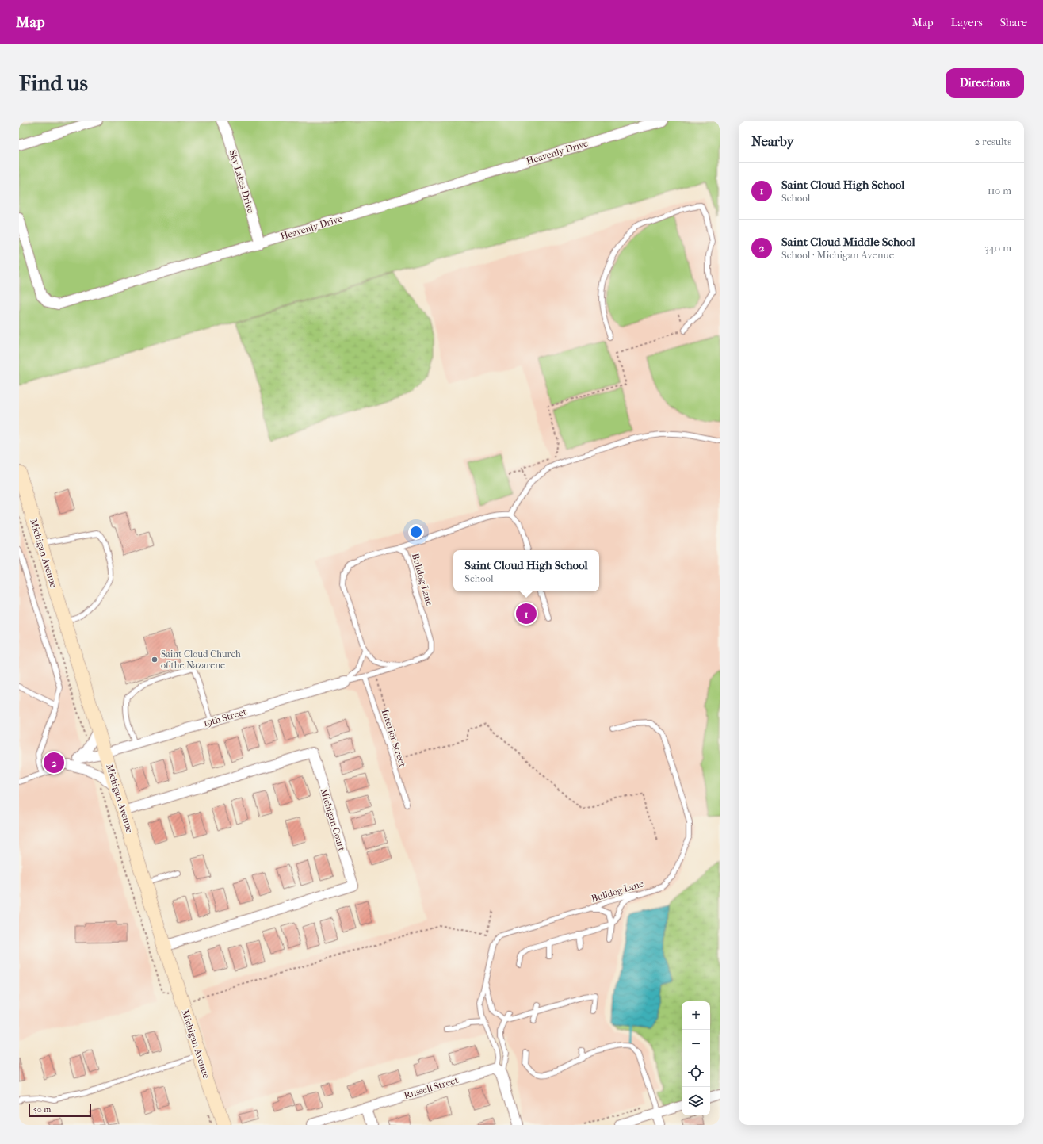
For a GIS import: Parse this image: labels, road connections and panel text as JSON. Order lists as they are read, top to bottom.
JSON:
{
  "streets": {
    "street": [
      "Heavenly Drive",
      "Sky Lakes Drive",
      "Michigan Avenue",
      "19th Street",
      "Michigan Court",
      "Russell Street"
    ],
    "lane": ["Bulldog Lane", "Interior Street"]
  },
  "crossings": [
    ["Heavenly Drive", "Sky Lakes Drive"],
    ["Michigan Avenue", "19th Street"],
    ["Michigan Avenue", "Michigan Court"],
    ["Bulldog Lane", "19th Street"],
    ["Bulldog Lane", "Interior Street"],
    ["Bulldog Lane", "Russell Street"]
  ],
  "places": ["Saint Cloud Church of the Nazarene"],
  "scale_bar": "50 m",
  "page": {
    "header": "Map",
    "nav": ["Map", "Layers", "Share"],
    "buttons": "Directions",
    "title": "Find us",
    "heading": ["Nearby", "2 results"],
    "list": [
      {
        "mark": "1",
        "name": "Saint Cloud High School",
        "note": "School",
        "value": "110 m"
      },
      {
        "mark": "2",
        "name": "Saint Cloud Middle School",
        "note": "School · Michigan Avenue",
        "value": "340 m"
      }
    ],
    "popup": ["Saint Cloud High School", "School"],
    "pins": ["1", "2"],
    "map_buttons": ["+", "−"],
    "scale": "50 m"
  }
}
